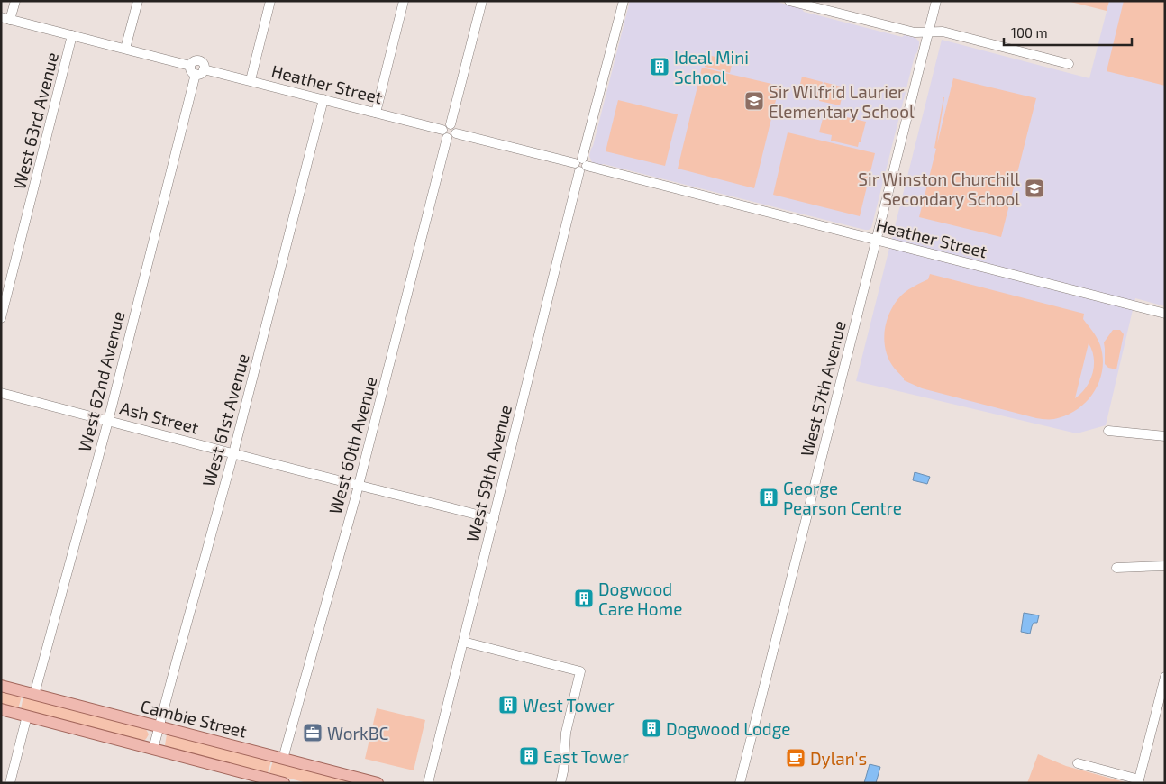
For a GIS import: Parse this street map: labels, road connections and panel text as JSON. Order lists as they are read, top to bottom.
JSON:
{
  "streets": {
    "main road": ["Cambie Street"],
    "street": [
      "Heather Street",
      "West 63rd Avenue",
      "West 62nd Avenue",
      "West 57th Avenue",
      "Ash Street",
      "West 61st Avenue",
      "West 60th Avenue",
      "West 59th Avenue"
    ]
  },
  "crossings": [
    ["Heather Street", "West 62nd Avenue"],
    ["Heather Street", "West 57th Avenue"],
    ["Heather Street", "West 61st Avenue"],
    ["Heather Street", "West 60th Avenue"],
    ["Heather Street", "West 59th Avenue"],
    ["West 62nd Avenue", "Ash Street"],
    ["West 62nd Avenue", "Cambie Street"],
    ["Ash Street", "West 61st Avenue"],
    ["Ash Street", "West 60th Avenue"],
    ["Ash Street", "West 59th Avenue"],
    ["West 61st Avenue", "Cambie Street"],
    ["West 60th Avenue", "Cambie Street"]
  ],
  "places": {
    "building": [
      "Ideal Mini School",
      "George Pearson Centre",
      "Dogwood Care Home",
      "West Tower",
      "Dogwood Lodge",
      "East Tower"
    ],
    "school or university": ["Sir Wilfrid Laurier Elementary School", "Sir Winston Churchill Secondary School"],
    "office": ["WorkBC"],
    "cafe": ["Dylan's"]
  },
  "scale_bar": "100 m"
}
